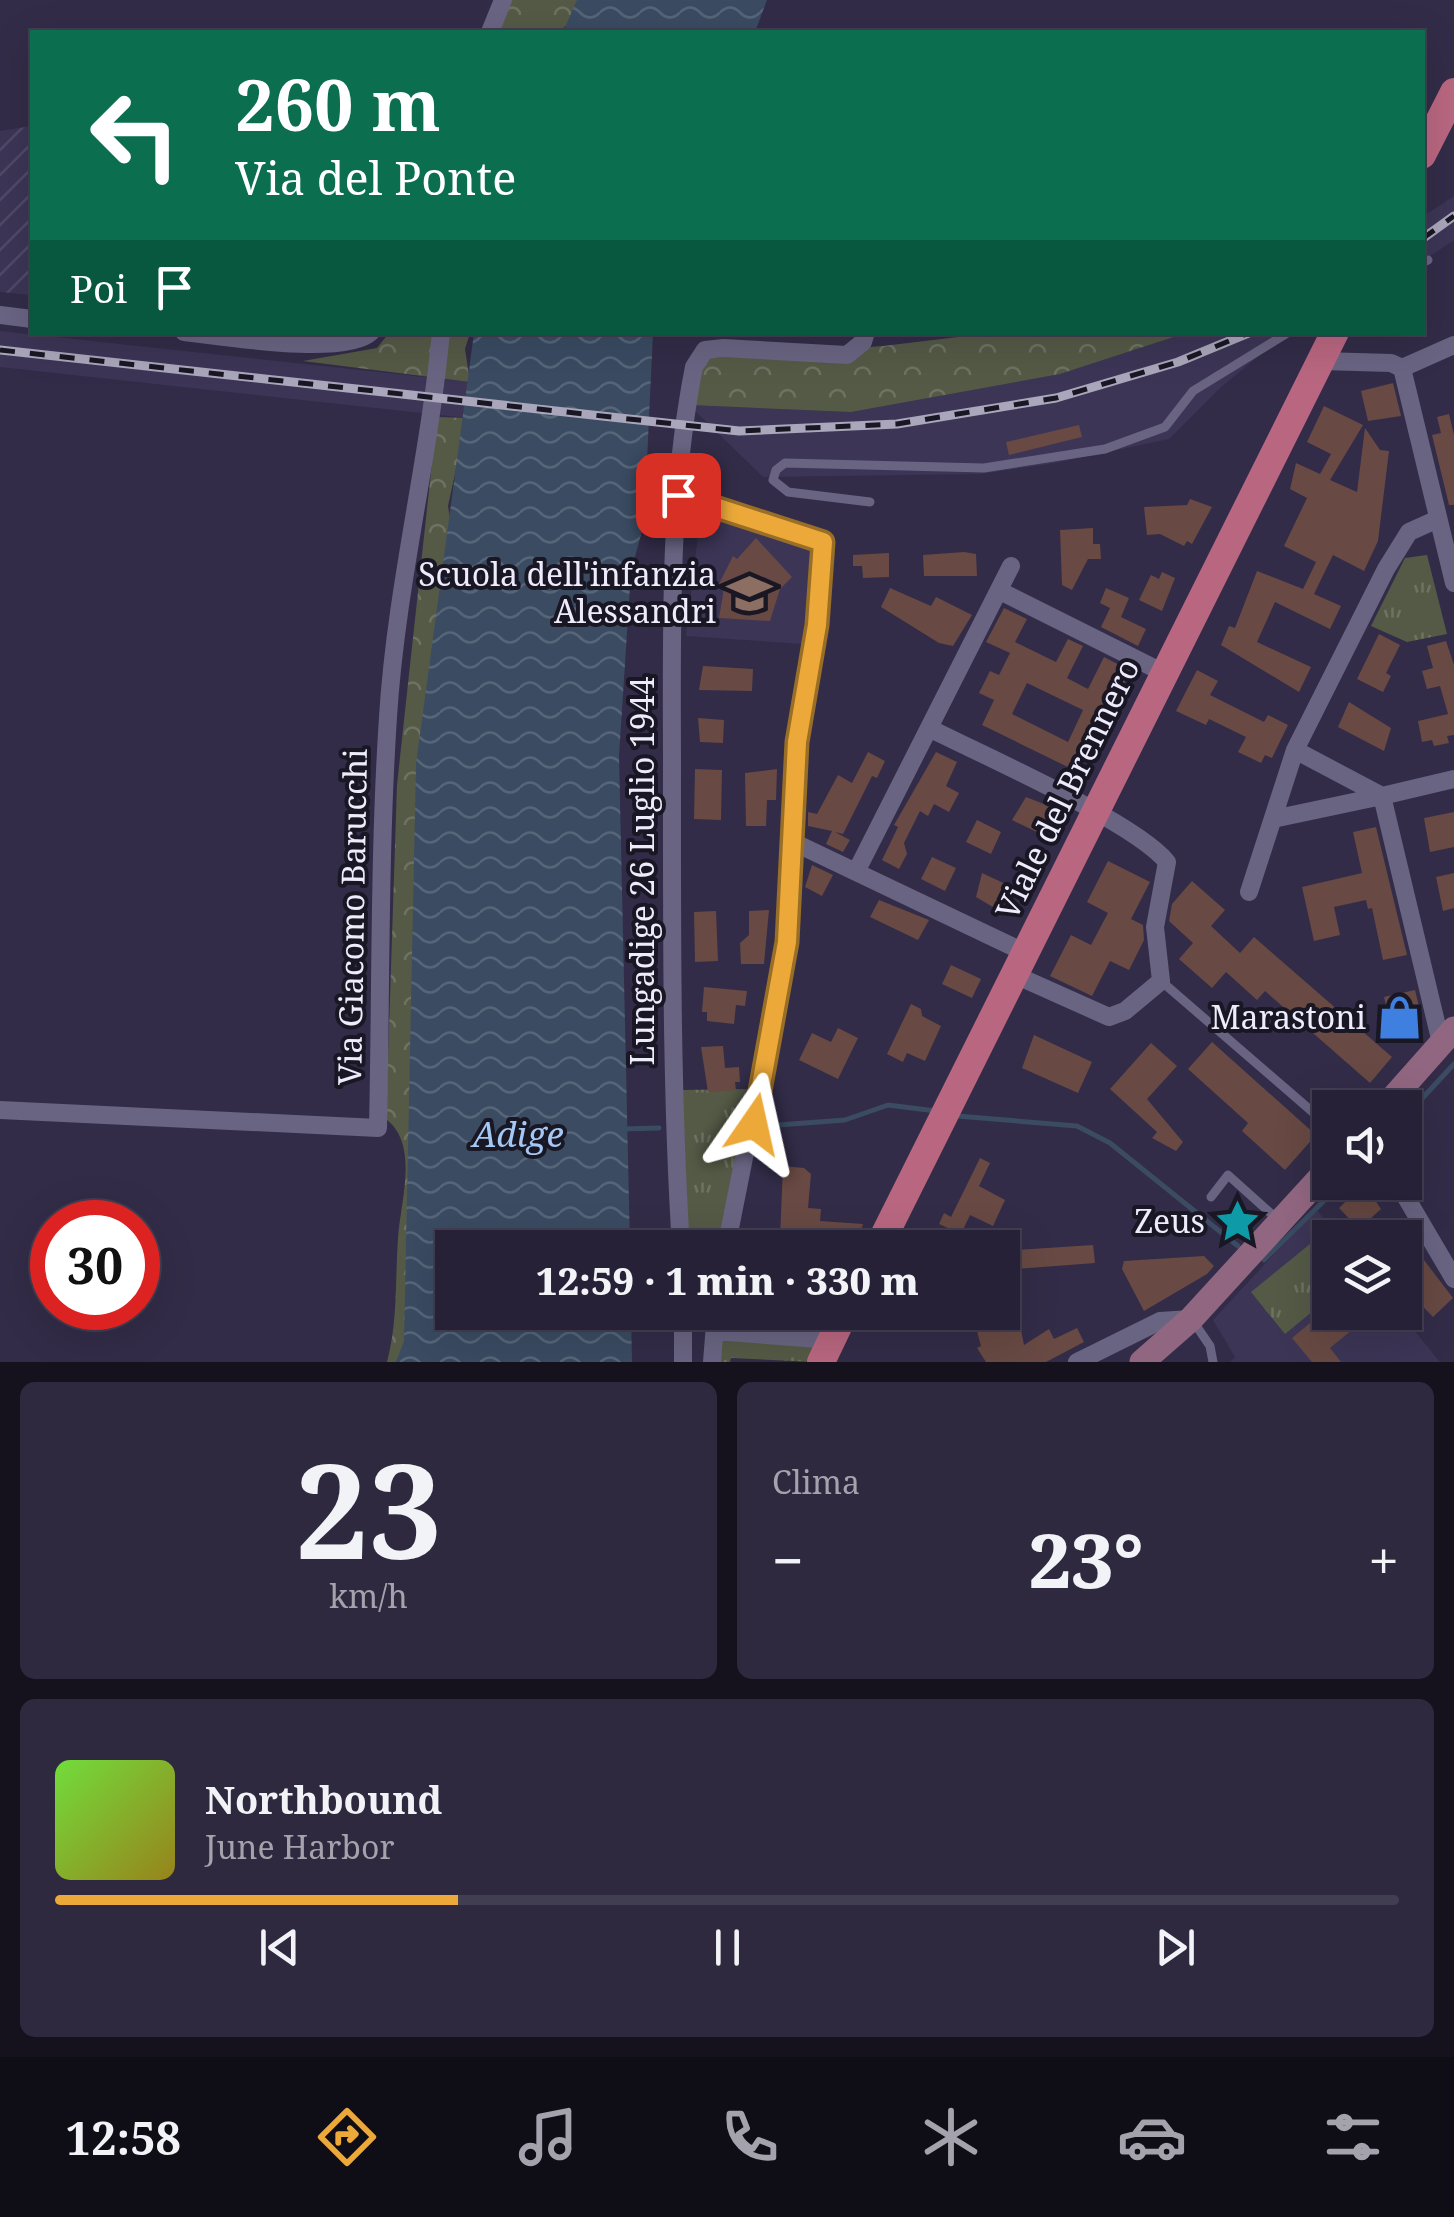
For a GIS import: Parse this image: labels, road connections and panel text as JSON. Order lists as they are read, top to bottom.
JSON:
{
  "streets": {
    "main road": ["Viale del Brennero"],
    "street": ["Lungadige 26 Luglio 1944", "Via Giacomo Barucchi"]
  },
  "water": ["Adige"],
  "places": {
    "school or university": ["Scuola dell'infanzia Alessandri"],
    "shop": ["Marastoni"],
    "place": ["Zeus"]
  },
  "page": {
    "turn": ["260 m", "Via del Ponte"],
    "then": "Poi",
    "limit": "30",
    "trip": "12:59 · 1 min · 330 m",
    "tile": [
      ["23", "km/h"],
      "Clima"
    ],
    "heat": ["−", "23°", "+"],
    "song": ["Northbound", "June Harbor"],
    "tabs": "12:58"
  }
}
